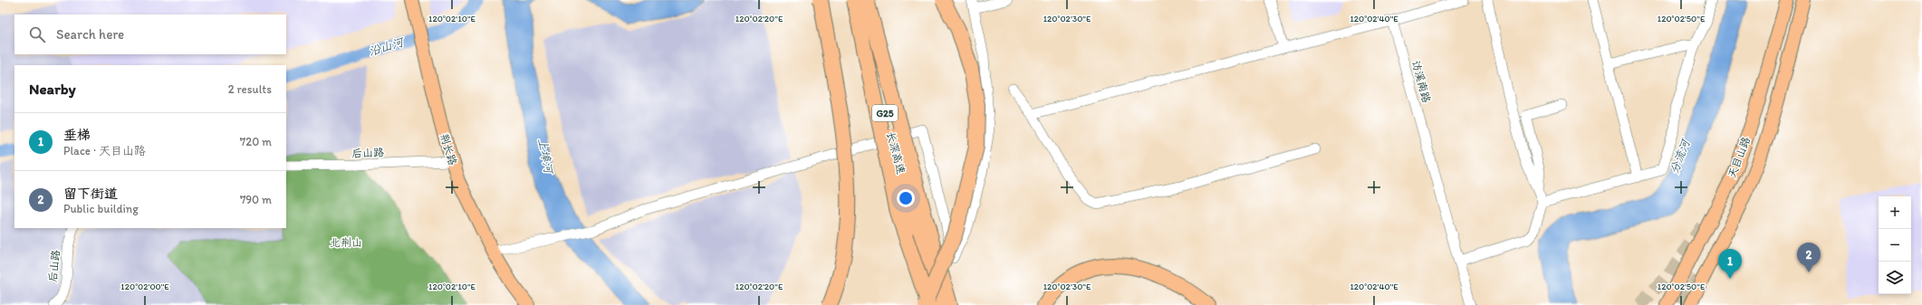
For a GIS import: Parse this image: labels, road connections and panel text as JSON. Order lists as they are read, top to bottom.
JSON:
{
  "streets": {
    "highway": ["G25", "长深高速"],
    "main road": ["荆长路", "天目山路"],
    "street": ["访溪南路", "后山路"]
  },
  "crossings": [
    ["荆长路", "后山路"]
  ],
  "water": ["沿山河", "上埠河", "分流河"],
  "parks": ["北荆山"],
  "page": {
    "search": "Search here",
    "heading": ["Nearby", "2 results"],
    "list": [
      {
        "mark": "1",
        "name": "垂梯",
        "note": "Place · 天目山路",
        "value": "720 m"
      },
      {
        "mark": "2",
        "name": "留下街道",
        "note": "Public building",
        "value": "790 m"
      }
    ],
    "map_buttons": ["+", "−"],
    "pins": ["2", "1"]
  },
  "coordinates": [
    "120°02'10\"E",
    "120°02'20\"E",
    "120°02'30\"E",
    "120°02'40\"E",
    "120°02'50\"E",
    "120°02'00\"E"
  ]
}
